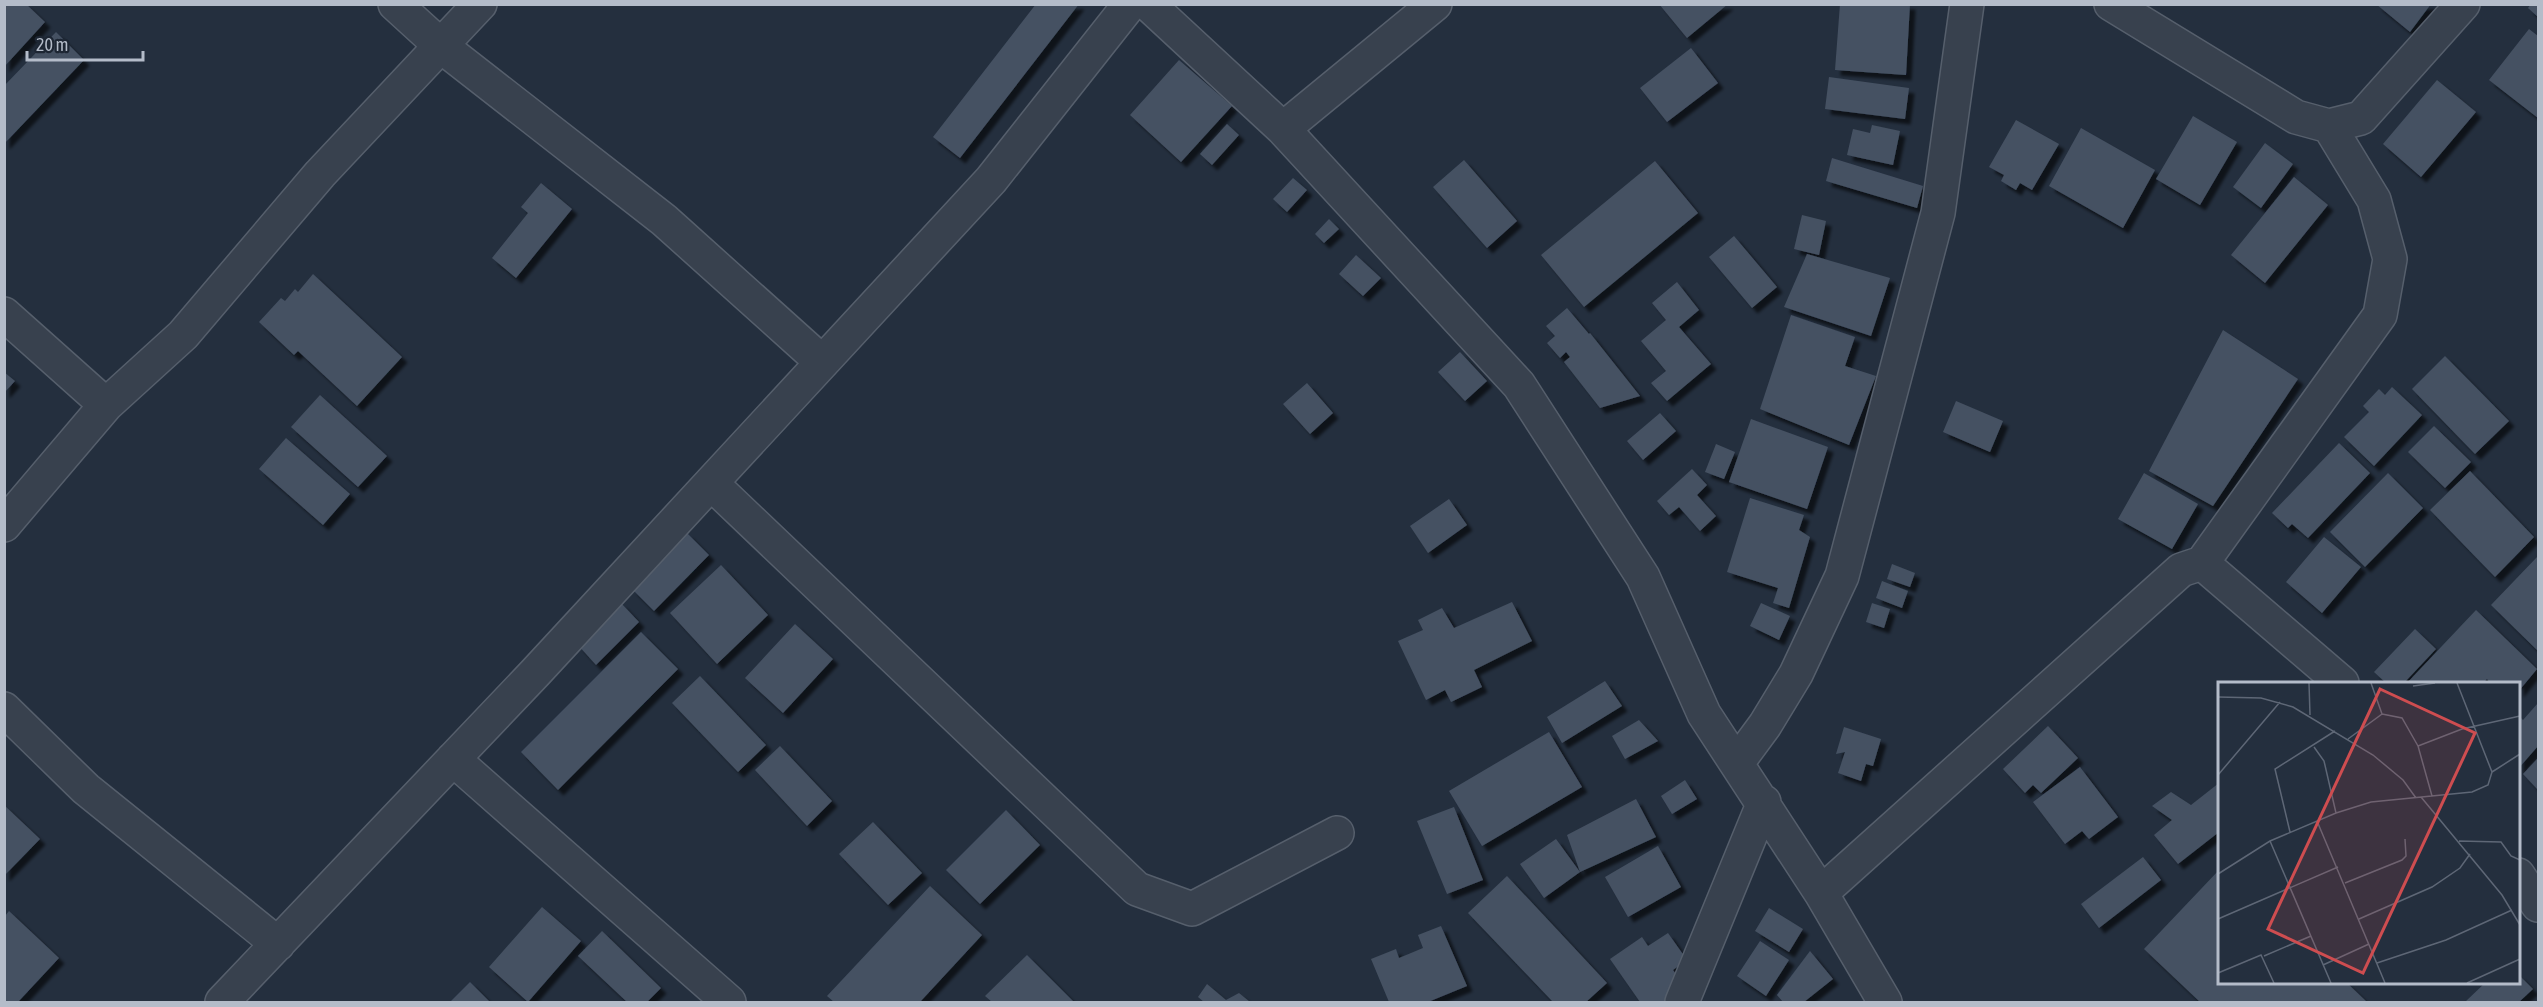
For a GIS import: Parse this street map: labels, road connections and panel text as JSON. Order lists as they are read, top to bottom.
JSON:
{
  "scale_bar": "20 m"
}
